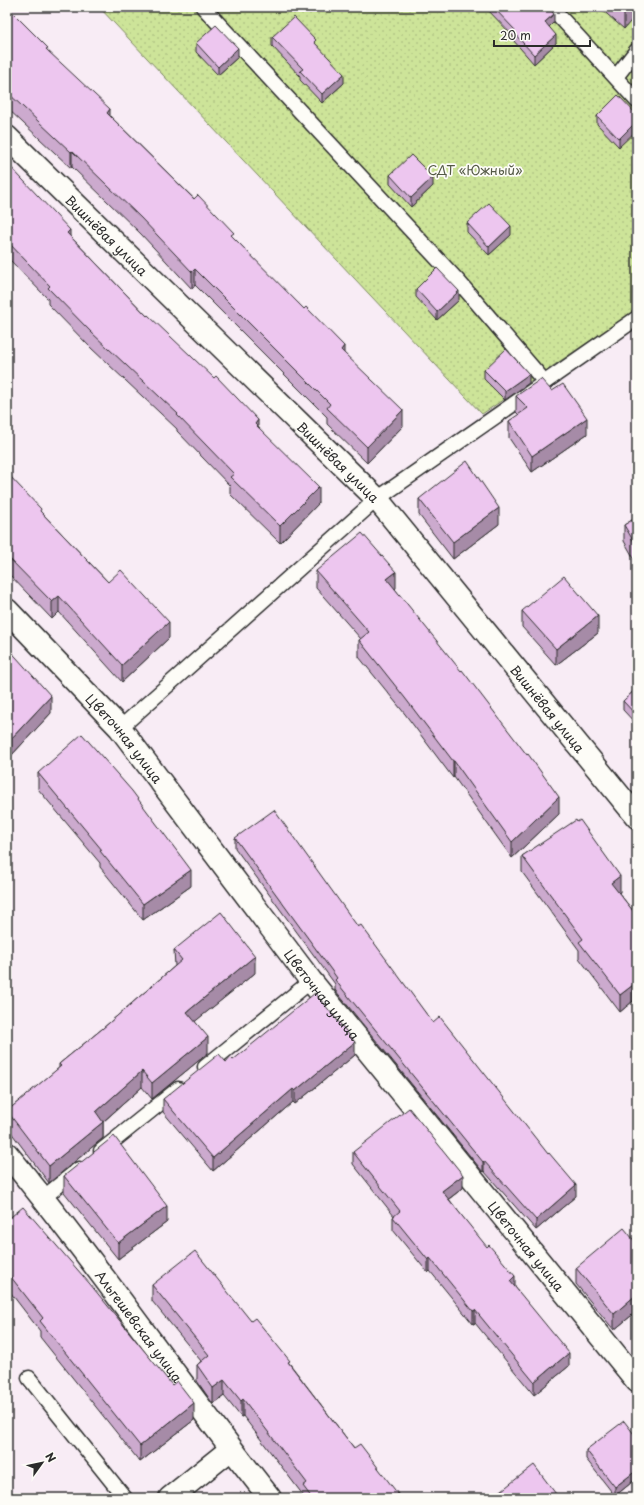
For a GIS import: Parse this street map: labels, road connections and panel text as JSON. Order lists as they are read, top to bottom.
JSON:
{
  "streets": {
    "street": ["Вишнёвая улица", "Цветочная улица", "Альгешевская улица"]
  },
  "parks": ["СДТ «Южный»"],
  "scale_bar": "20 m",
  "north": "top right"
}
